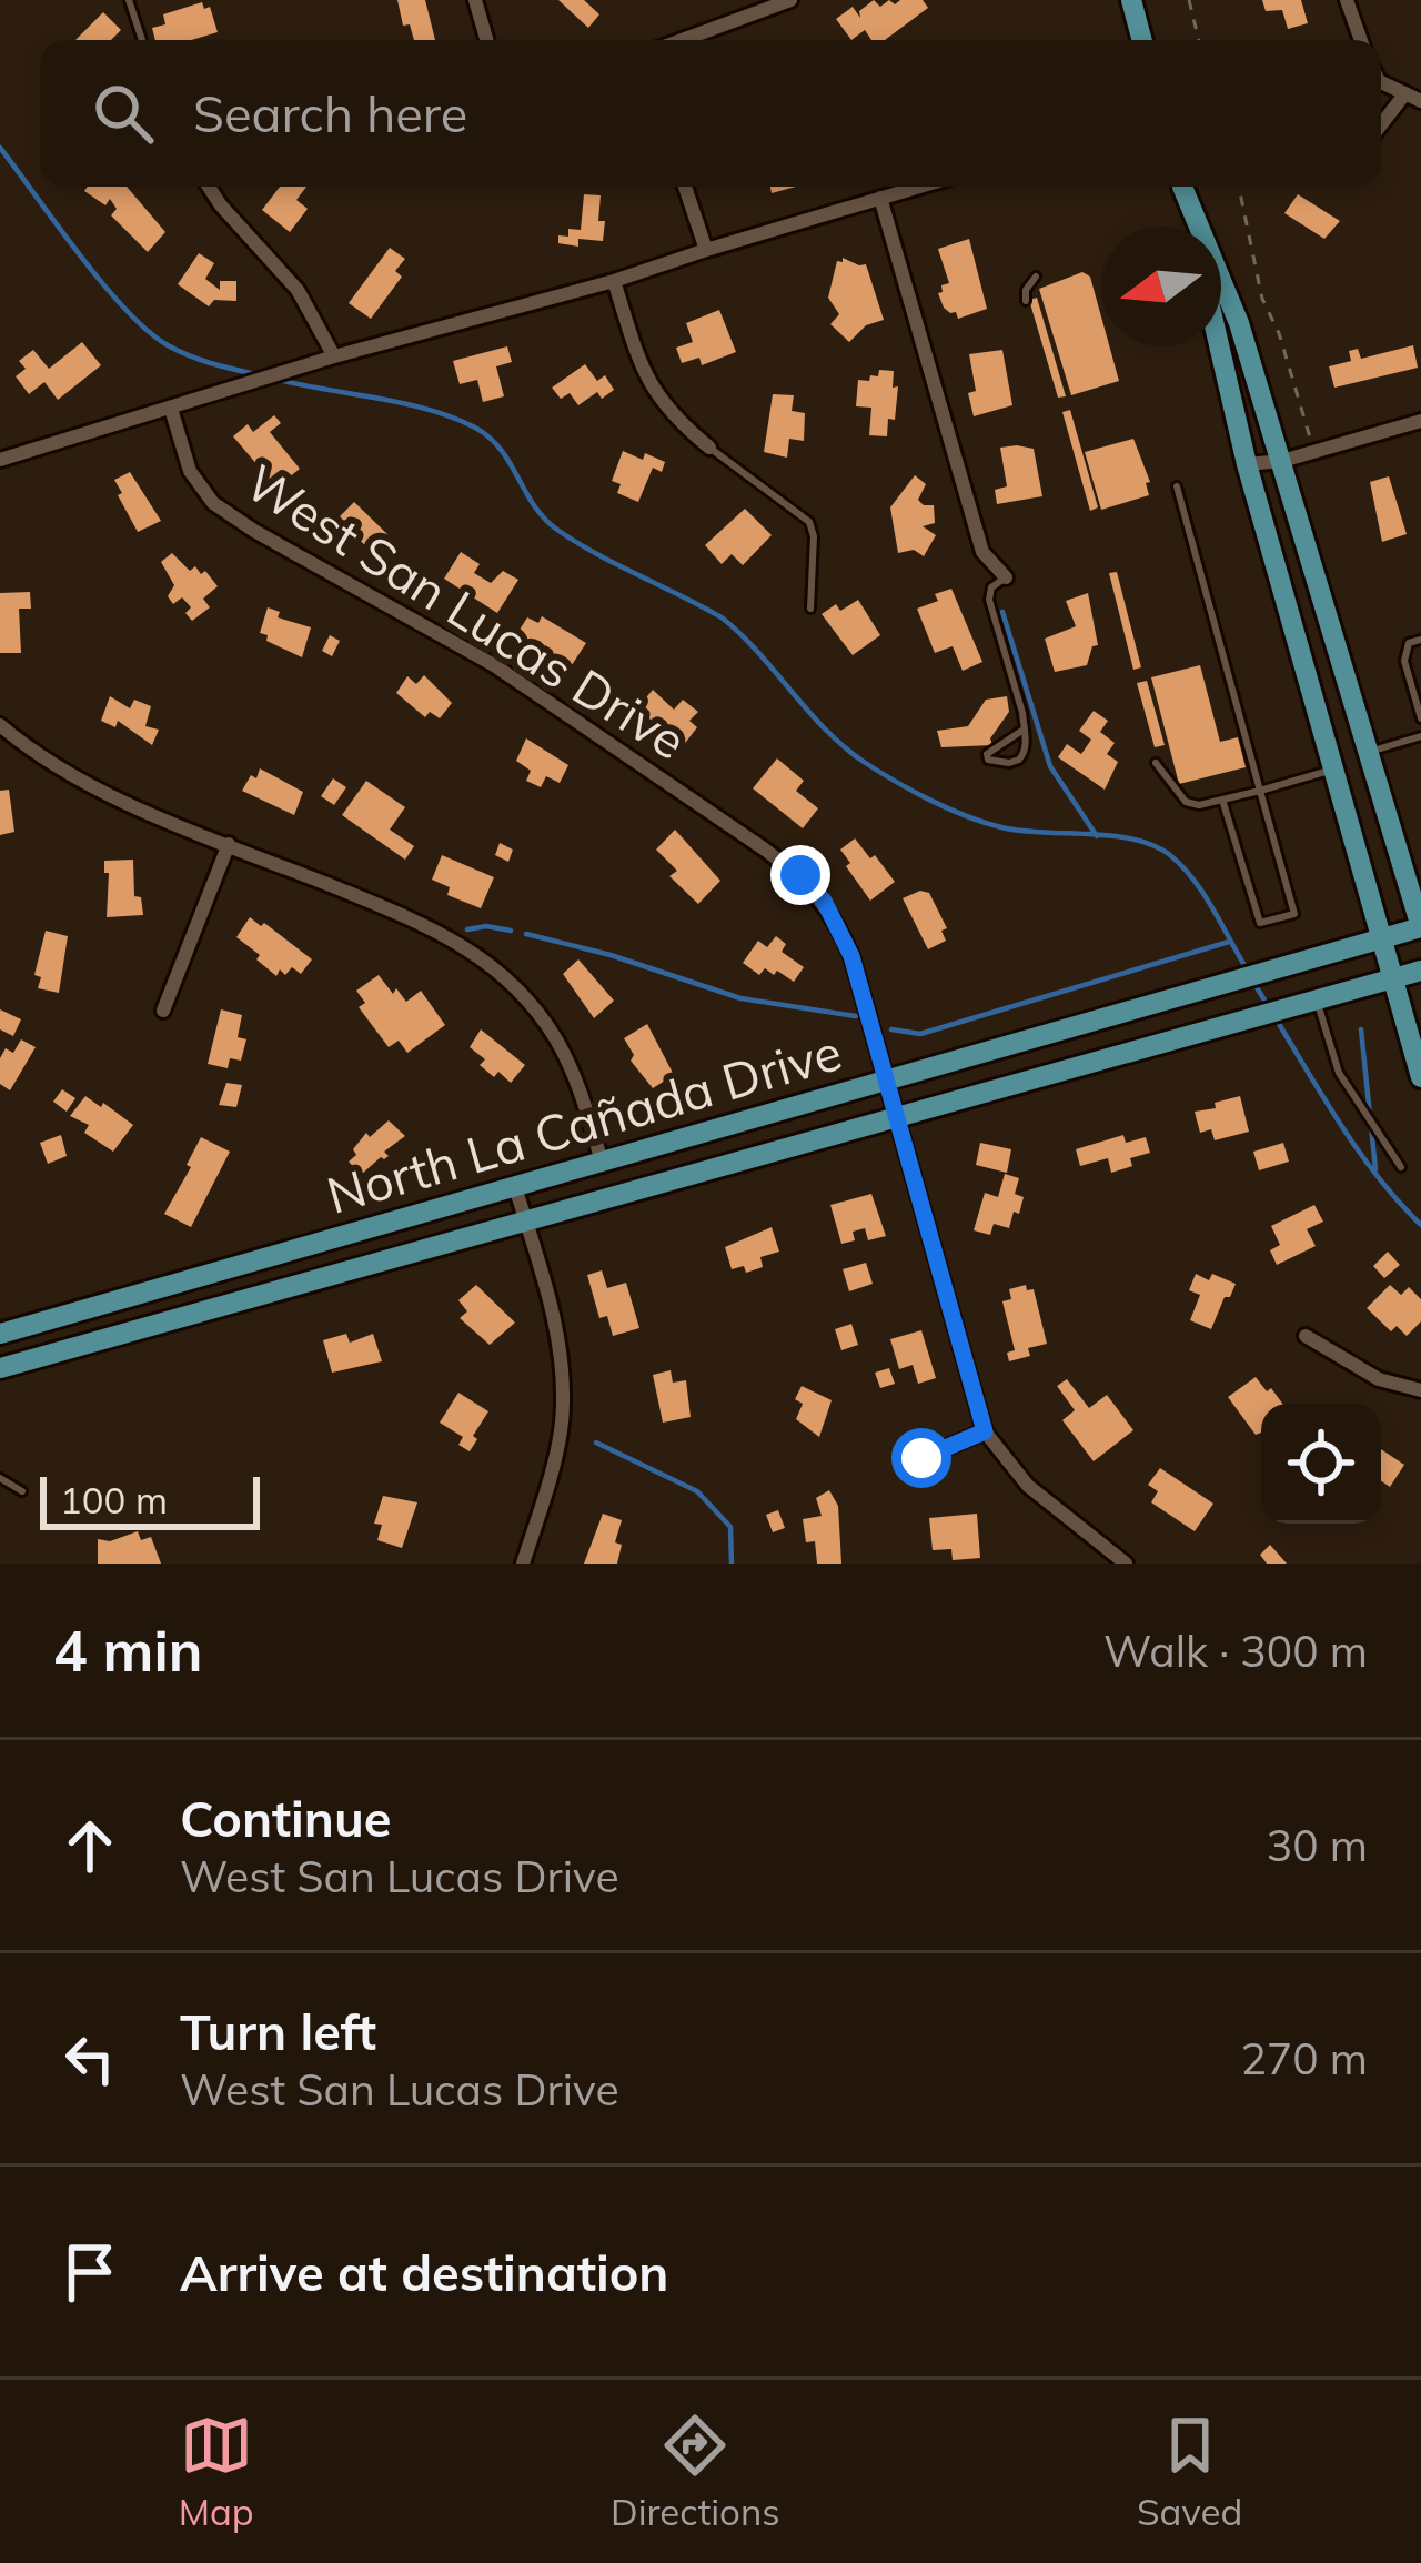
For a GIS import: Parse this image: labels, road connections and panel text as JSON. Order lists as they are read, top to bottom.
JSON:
{
  "streets": {
    "main road": ["North La Cañada Drive"],
    "street": ["West San Lucas Drive"]
  },
  "crossings": [
    ["West San Lucas Drive", "North La Cañada Drive"]
  ],
  "scale_bar": "100 m",
  "north": "left",
  "page": {
    "search": "Search here",
    "scale": "100 m",
    "heading": ["4 min", "Walk · 300 m"],
    "list": [
      ["Continue", "West San Lucas Drive", "30 m"],
      ["Turn left", "West San Lucas Drive", "270 m"],
      "Arrive at destination"
    ],
    "nav": ["Map", "Directions", "Saved"]
  }
}
